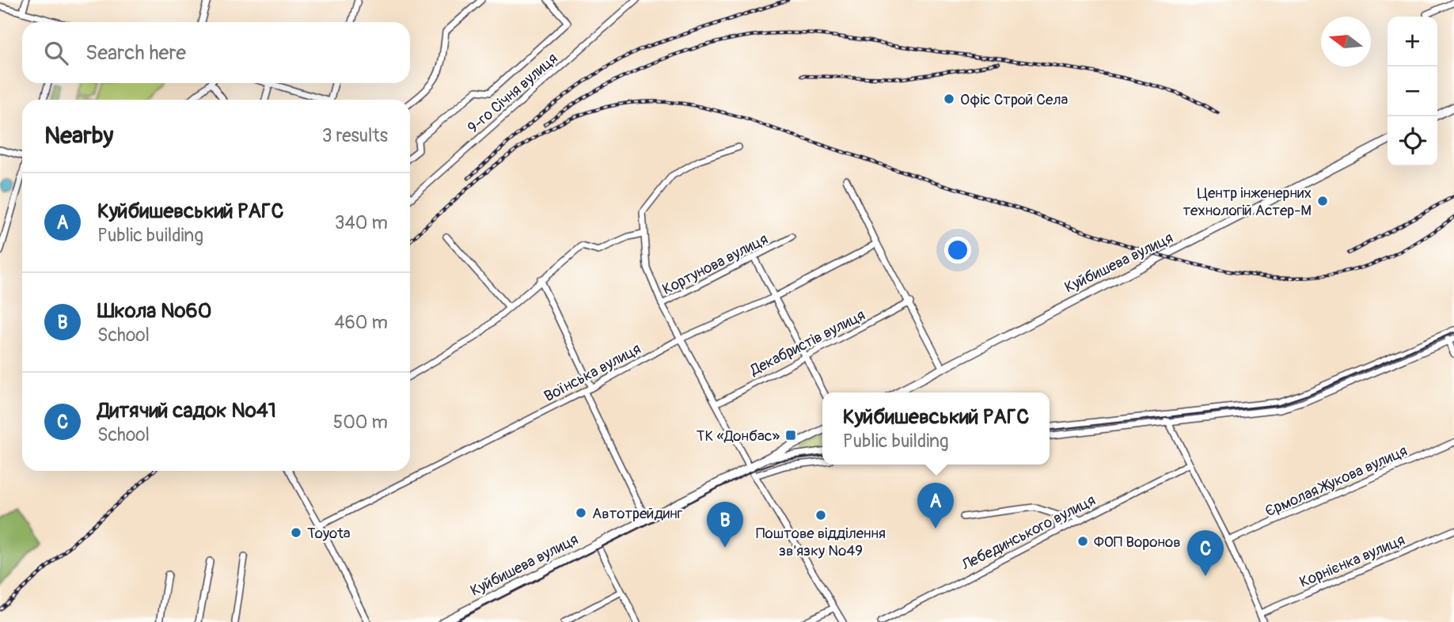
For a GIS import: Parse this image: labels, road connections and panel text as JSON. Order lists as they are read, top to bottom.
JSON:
{
  "streets": {
    "main road": ["Куйбишева вулиця"],
    "street": [
      "9-го Січня вулиця",
      "Кортунова вулиця",
      "Декабристів вулиця",
      "Воїнська вулиця",
      "Єрмолая Жукова вулиця",
      "Лебединського вулиця",
      "Корнієнка вулиця"
    ]
  },
  "places": {
    "other": [
      "Офіс Строй Села",
      "Центр інженерних технологій Астер-М",
      "Автотрейдинг",
      "Поштове відділення зв'язку №49",
      "Toyota",
      "ФОП Воронов"
    ],
    "transit": ["ТК «Донбас»"]
  },
  "north": "left",
  "page": {
    "map_buttons": ["+", "−"],
    "search": "Search here",
    "heading": ["Nearby", "3 results"],
    "list": [
      {
        "mark": "A",
        "name": "Куйбишевський РАГС",
        "note": "Public building",
        "value": "340 m"
      },
      {
        "mark": "B",
        "name": "Школа №60",
        "note": "School",
        "value": "460 m"
      },
      {
        "mark": "C",
        "name": "Дитячий садок №41",
        "note": "School",
        "value": "500 m"
      }
    ],
    "popup": ["Куйбишевський РАГС", "Public building"],
    "pins": ["A", "B", "C"]
  }
}
